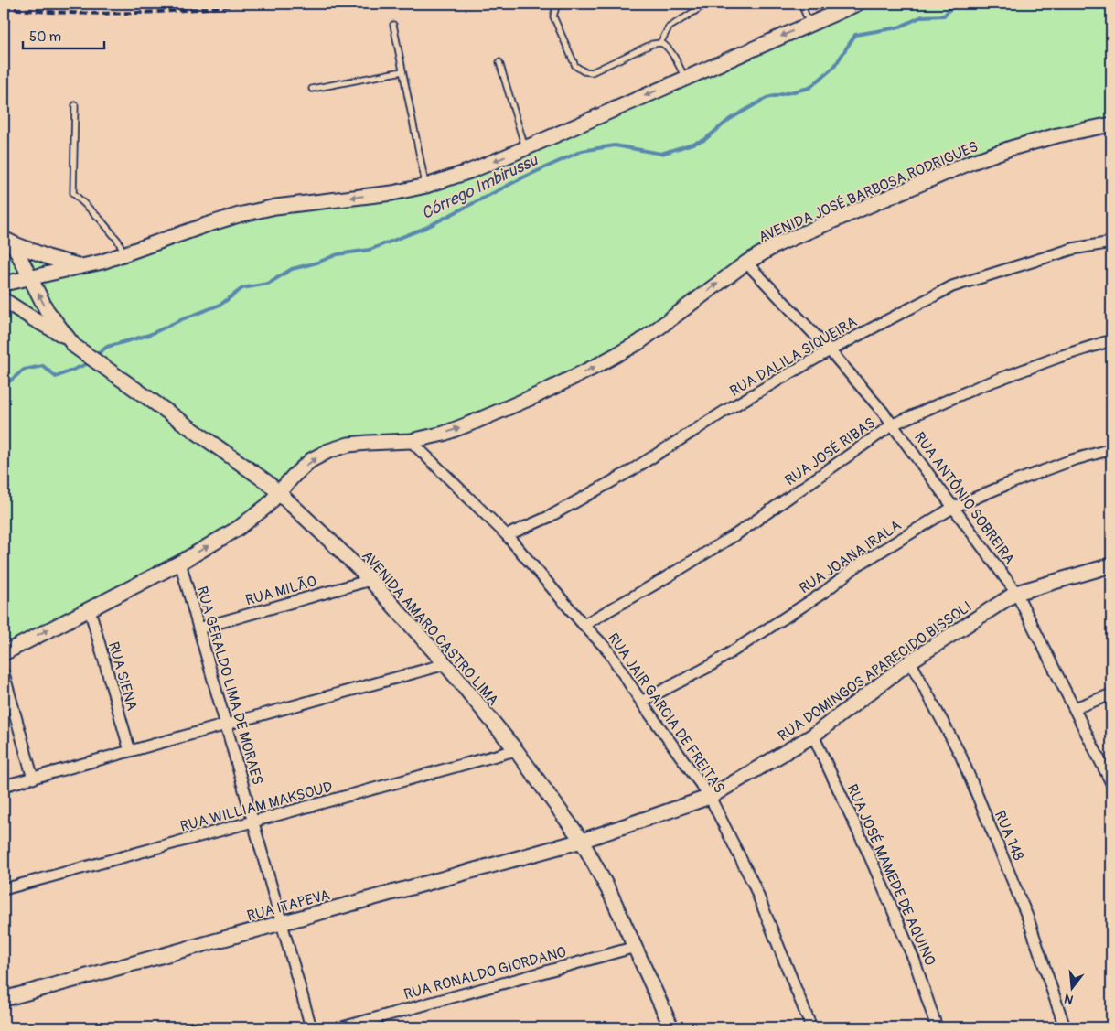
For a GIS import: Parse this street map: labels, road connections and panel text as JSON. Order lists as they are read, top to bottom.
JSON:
{
  "streets": {
    "street": [
      "AVENIDA JOSÉ BARBOSA RODRIGUES",
      "RUA DALILA SIQUEIRA",
      "RUA JOSÉ RIBAS",
      "RUA ANTÔNIO SOBREIRA",
      "RUA JOANA IRALA",
      "RUA MILÃO",
      "AVENIDA AMARO CASTRO LIMA",
      "RUA DOMINGOS APARECIDO BISSOLI",
      "RUA SIENA",
      "RUA GERALDO LIMA DE MORAES",
      "RUA JAIR GARCIA DE FREITAS",
      "RUA WILLIAM MAKSOUD",
      "RUA 148",
      "RUA JOSÉ MAMEDE DE AQUINO",
      "RUA ITAPEVA",
      "RUA RONALDO GIORDANO"
    ]
  },
  "crossings": [
    ["AVENIDA JOSÉ BARBOSA RODRIGUES", "RUA ANTÔNIO SOBREIRA"],
    ["AVENIDA JOSÉ BARBOSA RODRIGUES", "AVENIDA AMARO CASTRO LIMA"],
    ["AVENIDA JOSÉ BARBOSA RODRIGUES", "RUA SIENA"],
    ["AVENIDA JOSÉ BARBOSA RODRIGUES", "RUA GERALDO LIMA DE MORAES"],
    ["AVENIDA JOSÉ BARBOSA RODRIGUES", "RUA JAIR GARCIA DE FREITAS"],
    ["RUA DALILA SIQUEIRA", "RUA ANTÔNIO SOBREIRA"],
    ["RUA DALILA SIQUEIRA", "RUA JAIR GARCIA DE FREITAS"],
    ["RUA JOSÉ RIBAS", "RUA ANTÔNIO SOBREIRA"],
    ["RUA JOSÉ RIBAS", "RUA JAIR GARCIA DE FREITAS"],
    ["RUA ANTÔNIO SOBREIRA", "RUA JOANA IRALA"],
    ["RUA ANTÔNIO SOBREIRA", "RUA DOMINGOS APARECIDO BISSOLI"],
    ["RUA JOANA IRALA", "RUA JAIR GARCIA DE FREITAS"],
    ["RUA MILÃO", "AVENIDA AMARO CASTRO LIMA"],
    ["RUA MILÃO", "RUA GERALDO LIMA DE MORAES"],
    ["AVENIDA AMARO CASTRO LIMA", "RUA DOMINGOS APARECIDO BISSOLI"],
    ["AVENIDA AMARO CASTRO LIMA", "RUA WILLIAM MAKSOUD"],
    ["AVENIDA AMARO CASTRO LIMA", "RUA ITAPEVA"],
    ["AVENIDA AMARO CASTRO LIMA", "RUA RONALDO GIORDANO"],
    ["RUA DOMINGOS APARECIDO BISSOLI", "RUA JAIR GARCIA DE FREITAS"],
    ["RUA DOMINGOS APARECIDO BISSOLI", "RUA 148"],
    ["RUA DOMINGOS APARECIDO BISSOLI", "RUA JOSÉ MAMEDE DE AQUINO"],
    ["RUA DOMINGOS APARECIDO BISSOLI", "RUA ITAPEVA"],
    ["RUA GERALDO LIMA DE MORAES", "RUA WILLIAM MAKSOUD"],
    ["RUA GERALDO LIMA DE MORAES", "RUA ITAPEVA"]
  ],
  "one_way": ["AVENIDA JOSÉ BARBOSA RODRIGUES"],
  "water": ["Córrego Imbirussu"],
  "scale_bar": "50 m",
  "north": "bottom"
}
